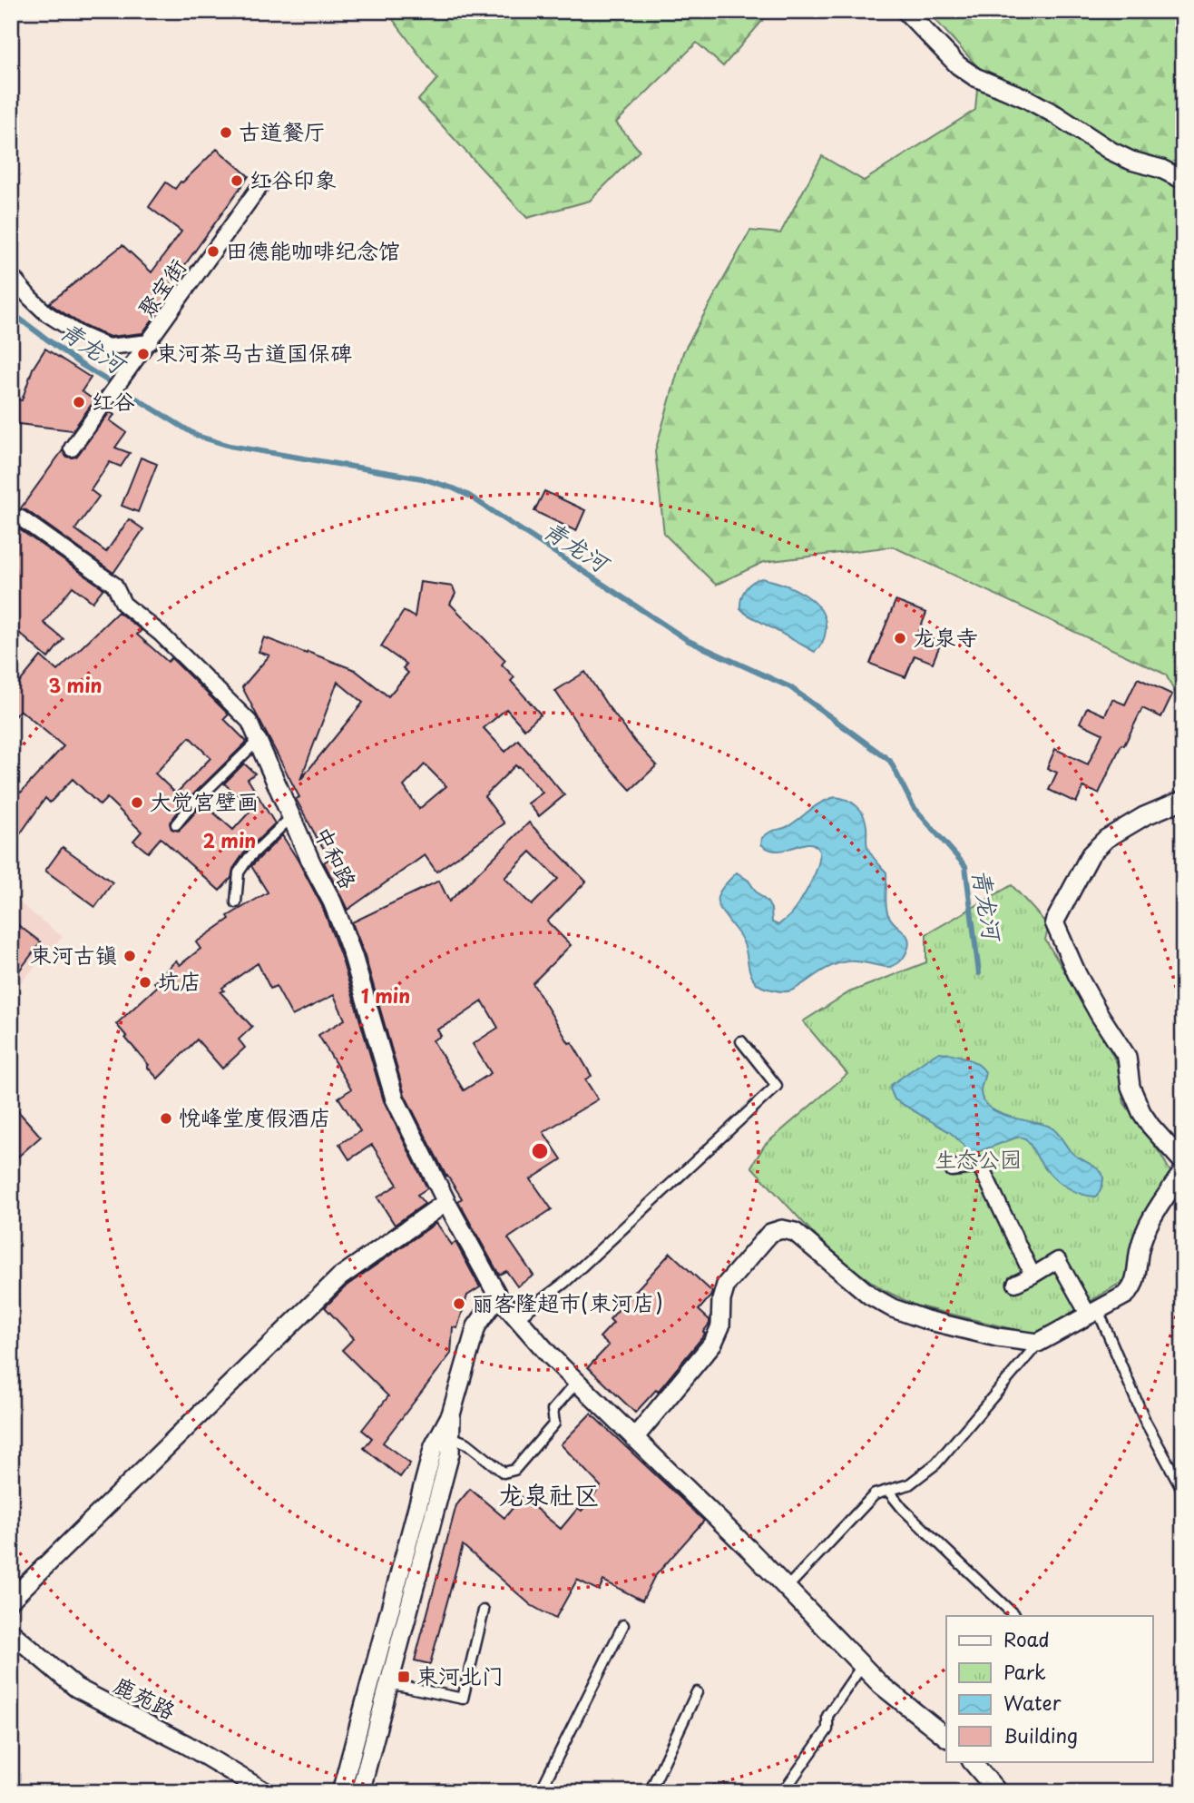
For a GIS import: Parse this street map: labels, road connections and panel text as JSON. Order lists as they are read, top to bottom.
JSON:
{
  "streets": {
    "street": ["聚宝街", "中和路", "鹿苑路"]
  },
  "districts": ["龙泉社区"],
  "water": ["青龙河"],
  "parks": ["生态公园"],
  "places": {
    "other": [
      "古道餐厅",
      "红谷印象",
      "田德能咖啡纪念馆",
      "束河茶马古道国保碑",
      "红谷",
      "龙泉寺",
      "大觉宫壁画",
      "束河古镇",
      "坑店",
      "悦峰堂度假酒店",
      "丽客隆超市(束河店)"
    ],
    "transit": ["束河北门"]
  },
  "legend": [
    "Road",
    "Park",
    "Water",
    "Building"
  ],
  "rings": ["3 min", "2 min", "1 min"]
}
